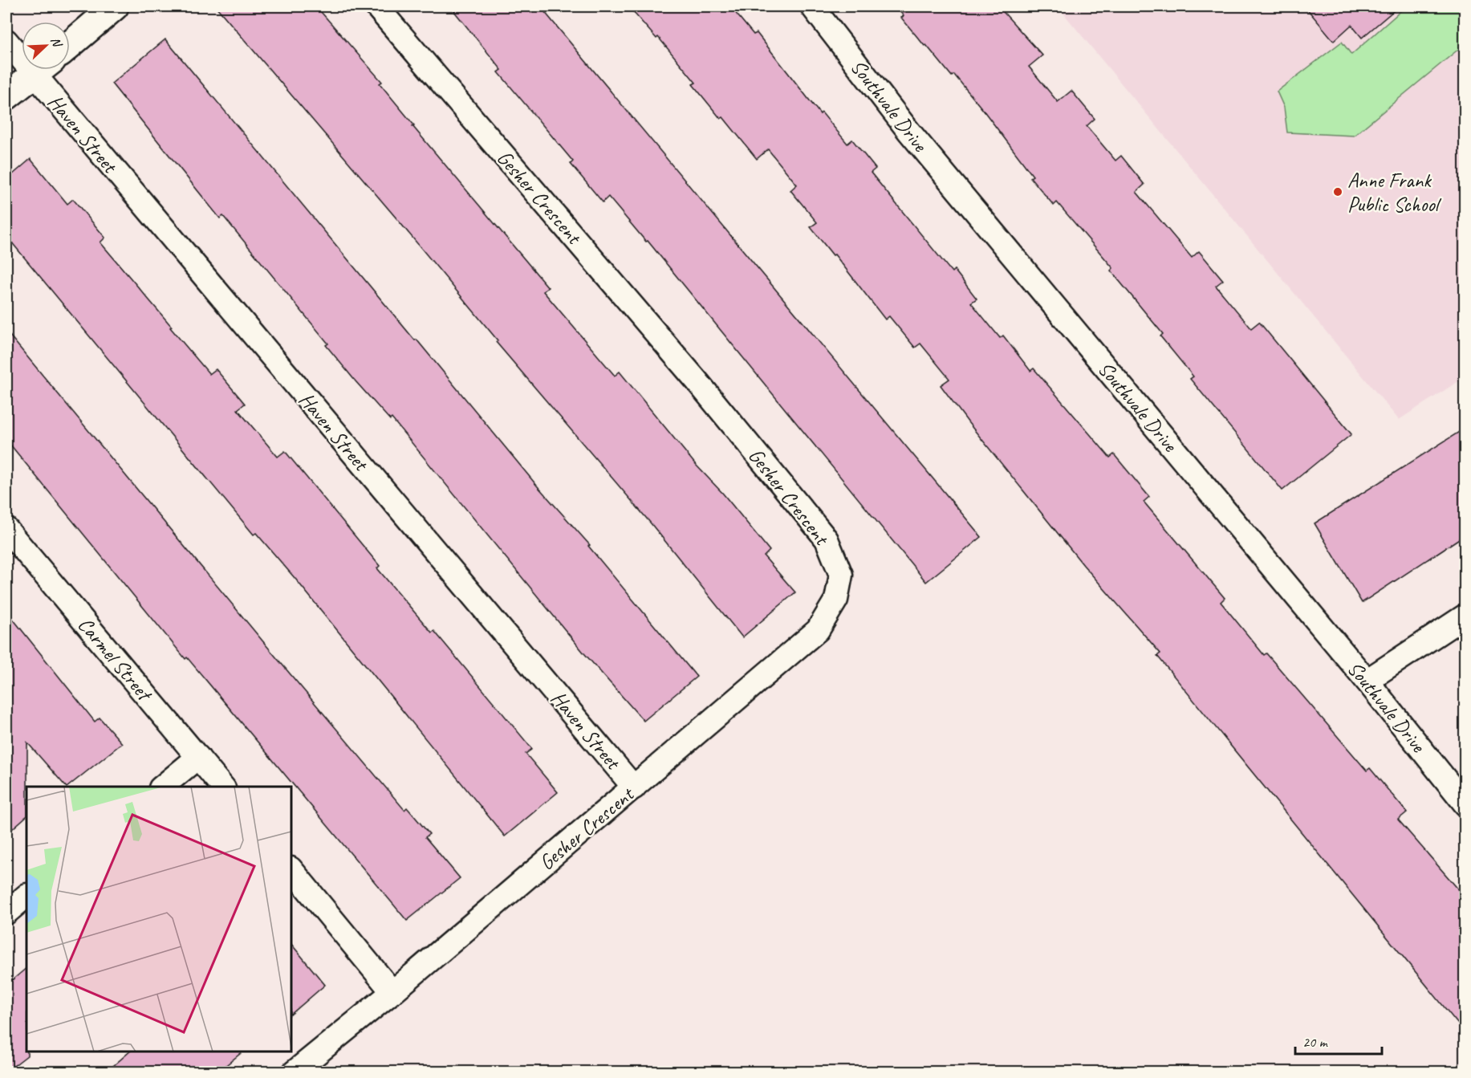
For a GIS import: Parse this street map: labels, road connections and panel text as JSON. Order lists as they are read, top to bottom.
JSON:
{
  "streets": {
    "street": [
      "Southvale Drive",
      "Haven Street",
      "Gesher Crescent",
      "Carmel Street"
    ]
  },
  "crossings": [
    ["Haven Street", "Gesher Crescent"]
  ],
  "places": ["Anne Frank Public School"],
  "scale_bar": "20 m",
  "north": "top right"
}
